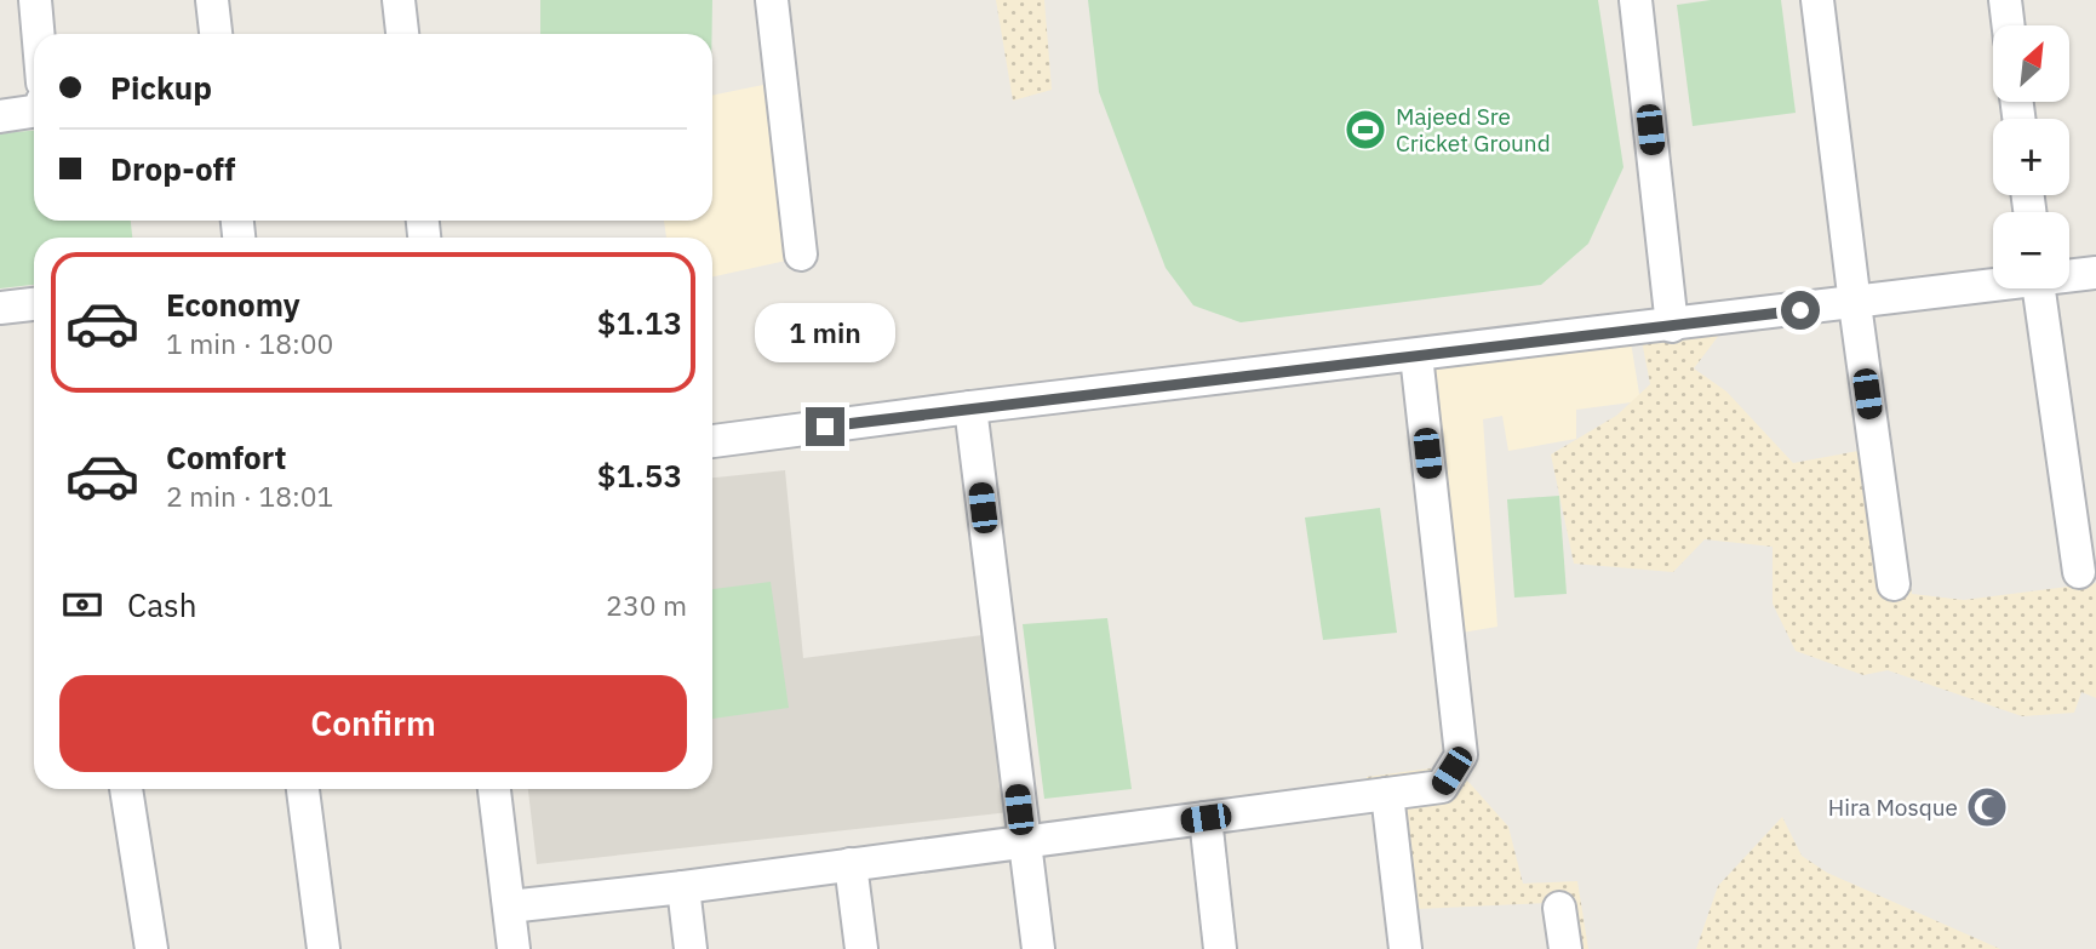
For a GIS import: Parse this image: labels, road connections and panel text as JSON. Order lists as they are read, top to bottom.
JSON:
{
  "places": {
    "sports": ["Majeed Sre Cricket Ground"],
    "mosque": ["Hira Mosque"]
  },
  "north": "top right",
  "page": {
    "map_buttons": ["+", "−"],
    "banner": ["Pickup", "Drop-off"],
    "list": [
      {
        "name": "Economy",
        "note": "1 min · 18:00",
        "value": "$1.13"
      },
      {
        "name": "Comfort",
        "note": "2 min · 18:01",
        "value": "$1.53"
      }
    ],
    "bubble": "1 min",
    "pay": ["Cash", "230 m"],
    "buttons": "Confirm"
  }
}
